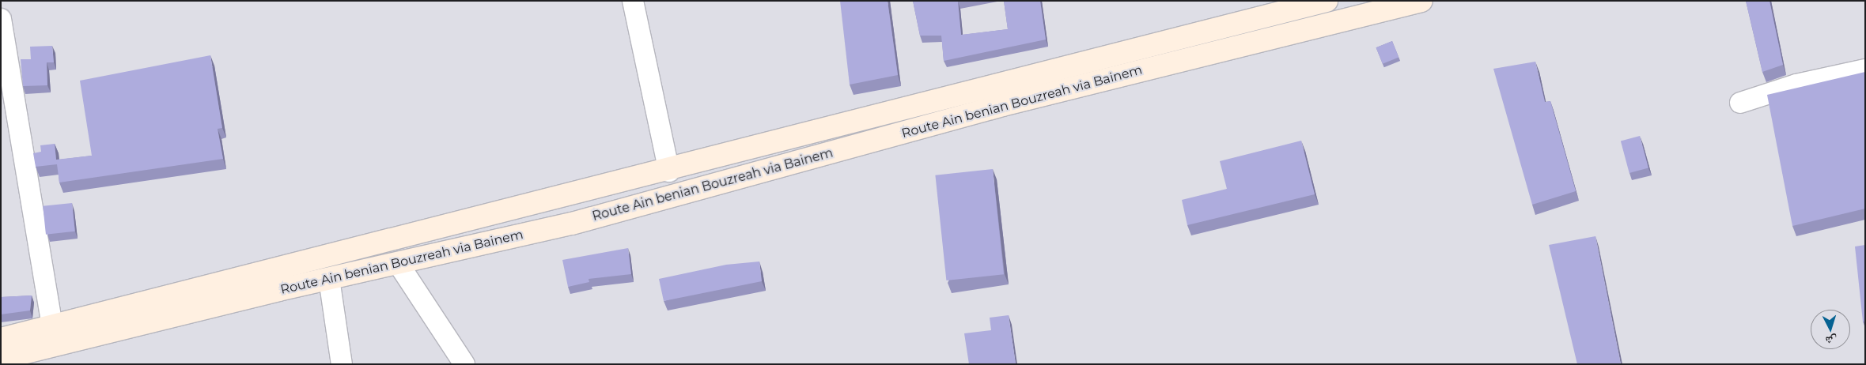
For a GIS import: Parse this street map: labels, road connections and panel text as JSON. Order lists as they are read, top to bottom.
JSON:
{
  "streets": {
    "main road": ["Route Ain benian Bouzreah via Bainem"]
  },
  "north": "bottom"
}
